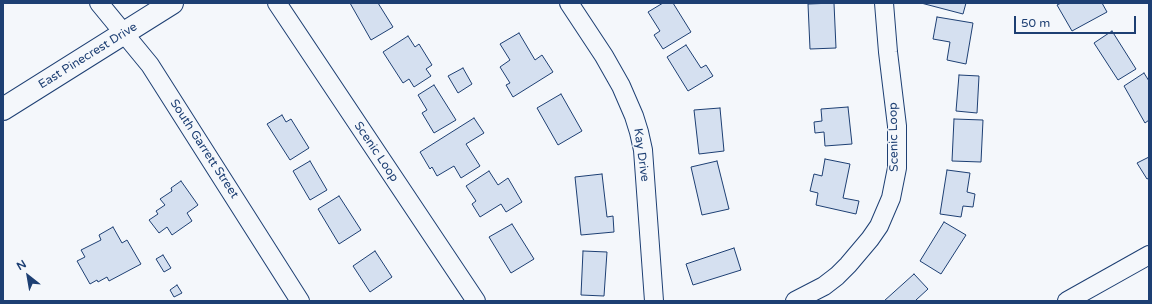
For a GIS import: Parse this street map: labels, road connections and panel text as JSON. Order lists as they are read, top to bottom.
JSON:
{
  "streets": {
    "main road": ["East Pinecrest Drive"],
    "street": ["Scenic Loop", "South Garrett Street", "Kay Drive"]
  },
  "crossings": [
    ["East Pinecrest Drive", "South Garrett Street"]
  ],
  "scale_bar": "50 m",
  "north": "top left"
}
